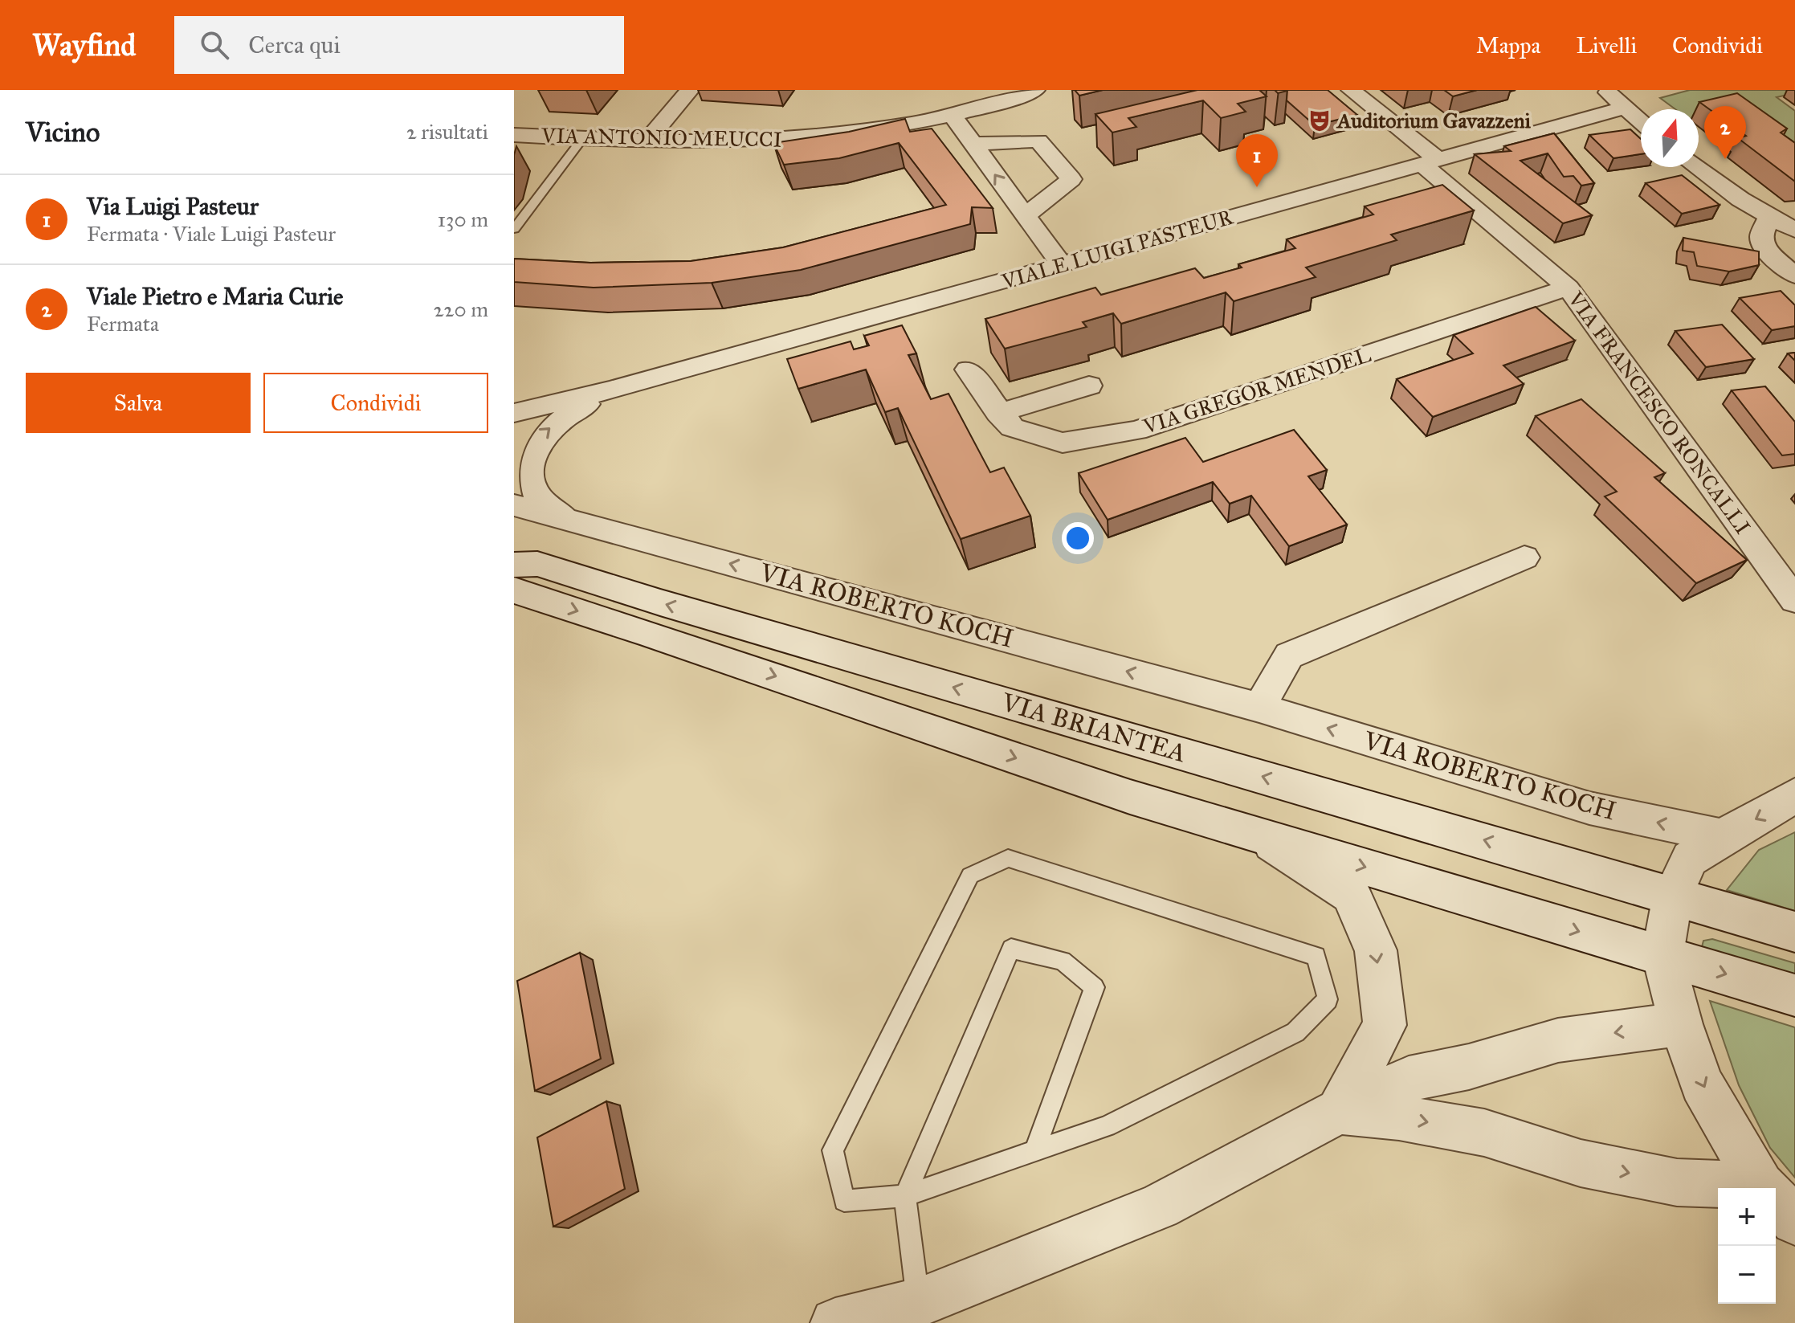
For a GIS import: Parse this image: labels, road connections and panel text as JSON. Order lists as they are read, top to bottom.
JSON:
{
  "streets": {
    "main road": ["VIA BRIANTEA"],
    "street": [
      "VIA ANTONIO MEUCCI",
      "VIALE LUIGI PASTEUR",
      "VIA GREGOR MENDEL",
      "VIA FRANCESCO RONCALLI",
      "VIA ROBERTO KOCH"
    ]
  },
  "crossings": [
    ["VIALE LUIGI PASTEUR", "VIA FRANCESCO RONCALLI"],
    ["VIALE LUIGI PASTEUR", "VIA ROBERTO KOCH"],
    ["VIA GREGOR MENDEL", "VIA FRANCESCO RONCALLI"]
  ],
  "one_way": ["VIA ROBERTO KOCH"],
  "places": {
    "theatre": ["Auditorium Gavazzeni"]
  },
  "north": "top",
  "page": {
    "header": "Wayfind",
    "search": "Cerca qui",
    "nav": ["Mappa", "Livelli", "Condividi"],
    "heading": ["Vicino", "2 risultati"],
    "pins": ["2", "1"],
    "list": [
      {
        "mark": "1",
        "name": "Via Luigi Pasteur",
        "note": "Fermata · Viale Luigi Pasteur",
        "value": "130 m"
      },
      {
        "mark": "2",
        "name": "Viale Pietro e Maria Curie",
        "note": "Fermata",
        "value": "220 m"
      }
    ],
    "buttons": ["Salva", "Condividi"],
    "map_buttons": ["+", "−"]
  }
}
